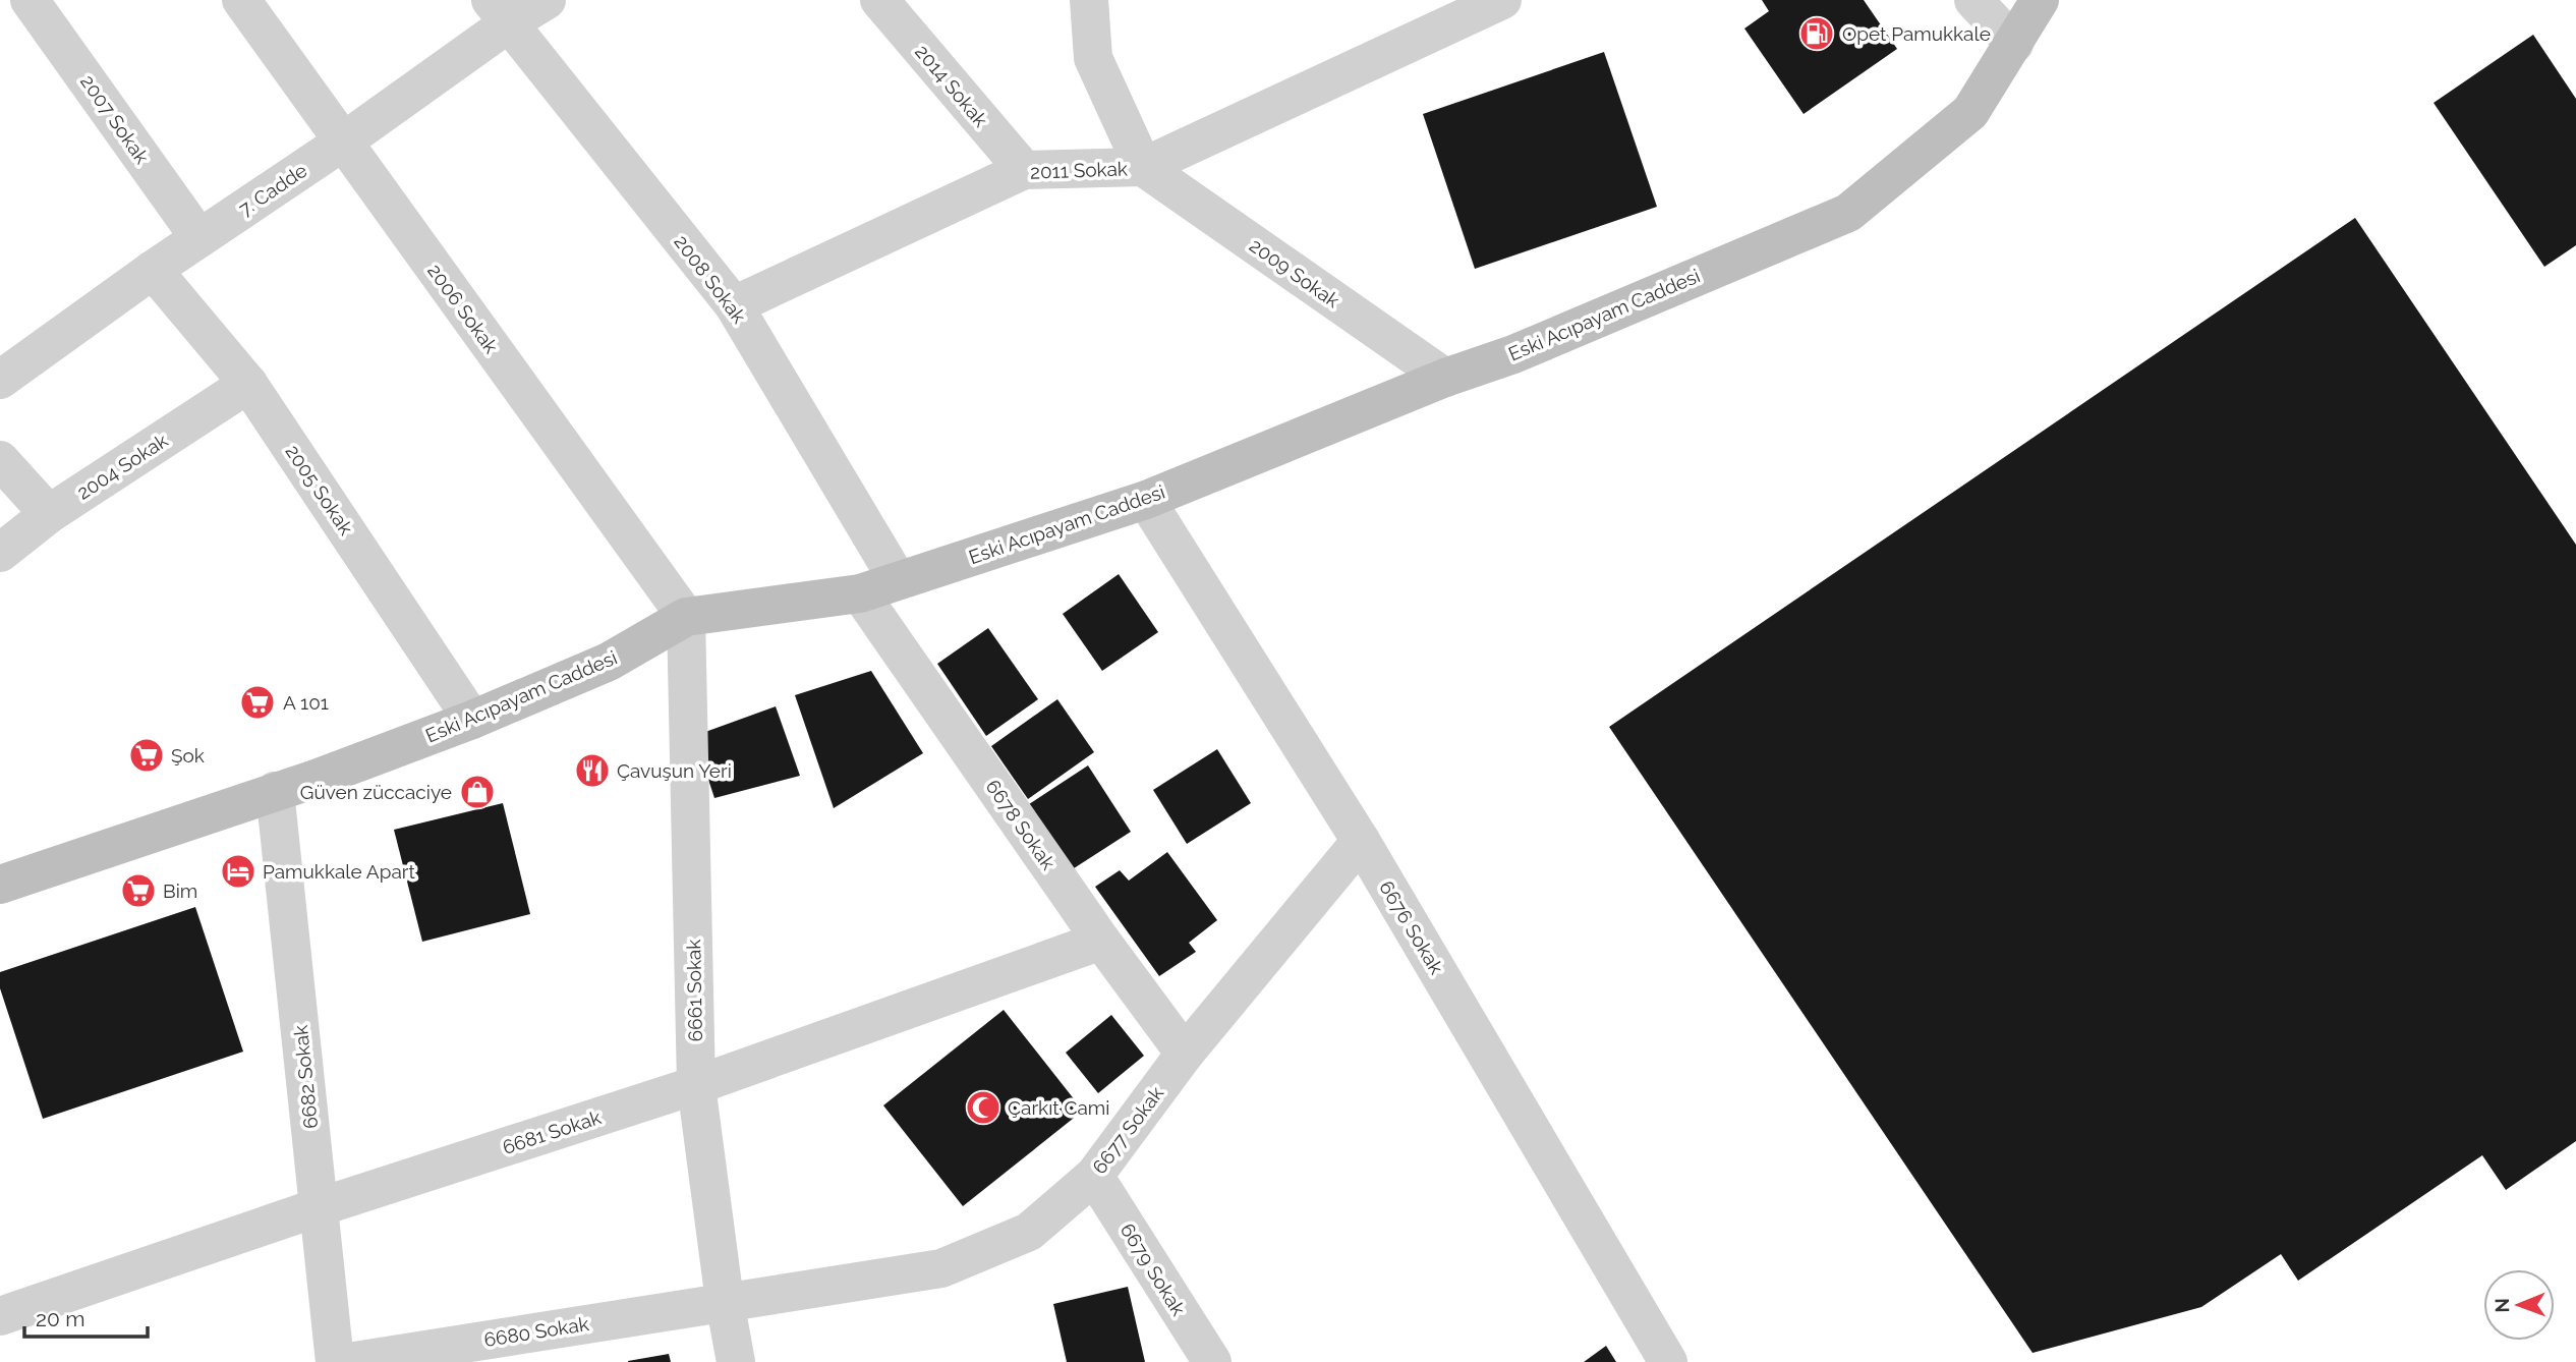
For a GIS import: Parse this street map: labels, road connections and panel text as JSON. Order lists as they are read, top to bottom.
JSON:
{
  "streets": {
    "main road": ["Eski Acıpayam Caddesi"],
    "street": [
      "2014 Sokak",
      "2007 Sokak",
      "2011 Sokak",
      "7. Cadde",
      "2009 Sokak",
      "2008 Sokak",
      "2006 Sokak",
      "2004 Sokak",
      "2005 Sokak",
      "6678 Sokak",
      "6676 Sokak",
      "6661 Sokak",
      "6682 Sokak",
      "6677 Sokak",
      "6681 Sokak",
      "6679 Sokak",
      "6680 Sokak"
    ]
  },
  "crossings": [
    ["2014 Sokak", "2011 Sokak"],
    ["2007 Sokak", "7. Cadde"],
    ["2011 Sokak", "2009 Sokak"],
    ["2011 Sokak", "2008 Sokak"],
    ["7. Cadde", "2008 Sokak"],
    ["7. Cadde", "2006 Sokak"],
    ["7. Cadde", "2005 Sokak"],
    ["2009 Sokak", "Eski Acıpayam Caddesi"],
    ["2008 Sokak", "Eski Acıpayam Caddesi"],
    ["2006 Sokak", "Eski Acıpayam Caddesi"],
    ["2006 Sokak", "6661 Sokak"],
    ["Eski Acıpayam Caddesi", "2005 Sokak"],
    ["Eski Acıpayam Caddesi", "6678 Sokak"],
    ["Eski Acıpayam Caddesi", "6676 Sokak"],
    ["Eski Acıpayam Caddesi", "6661 Sokak"],
    ["Eski Acıpayam Caddesi", "6682 Sokak"],
    ["2004 Sokak", "2005 Sokak"],
    ["6678 Sokak", "6677 Sokak"],
    ["6678 Sokak", "6681 Sokak"],
    ["6676 Sokak", "6677 Sokak"],
    ["6661 Sokak", "6677 Sokak"],
    ["6661 Sokak", "6681 Sokak"],
    ["6661 Sokak", "6680 Sokak"],
    ["6682 Sokak", "6681 Sokak"],
    ["6677 Sokak", "6679 Sokak"],
    ["6677 Sokak", "6680 Sokak"]
  ],
  "places": {
    "fuel station": ["Opet Pamukkale"],
    "supermarket": ["A 101", "Şok", "Bim"],
    "restaurant": ["Çavuşun Yeri"],
    "shop": ["Güven züccaciye"],
    "hotel": ["Pamukkale Apart"],
    "mosque": ["Çarkıt Cami"]
  },
  "scale_bar": "20 m",
  "north": "left"
}
